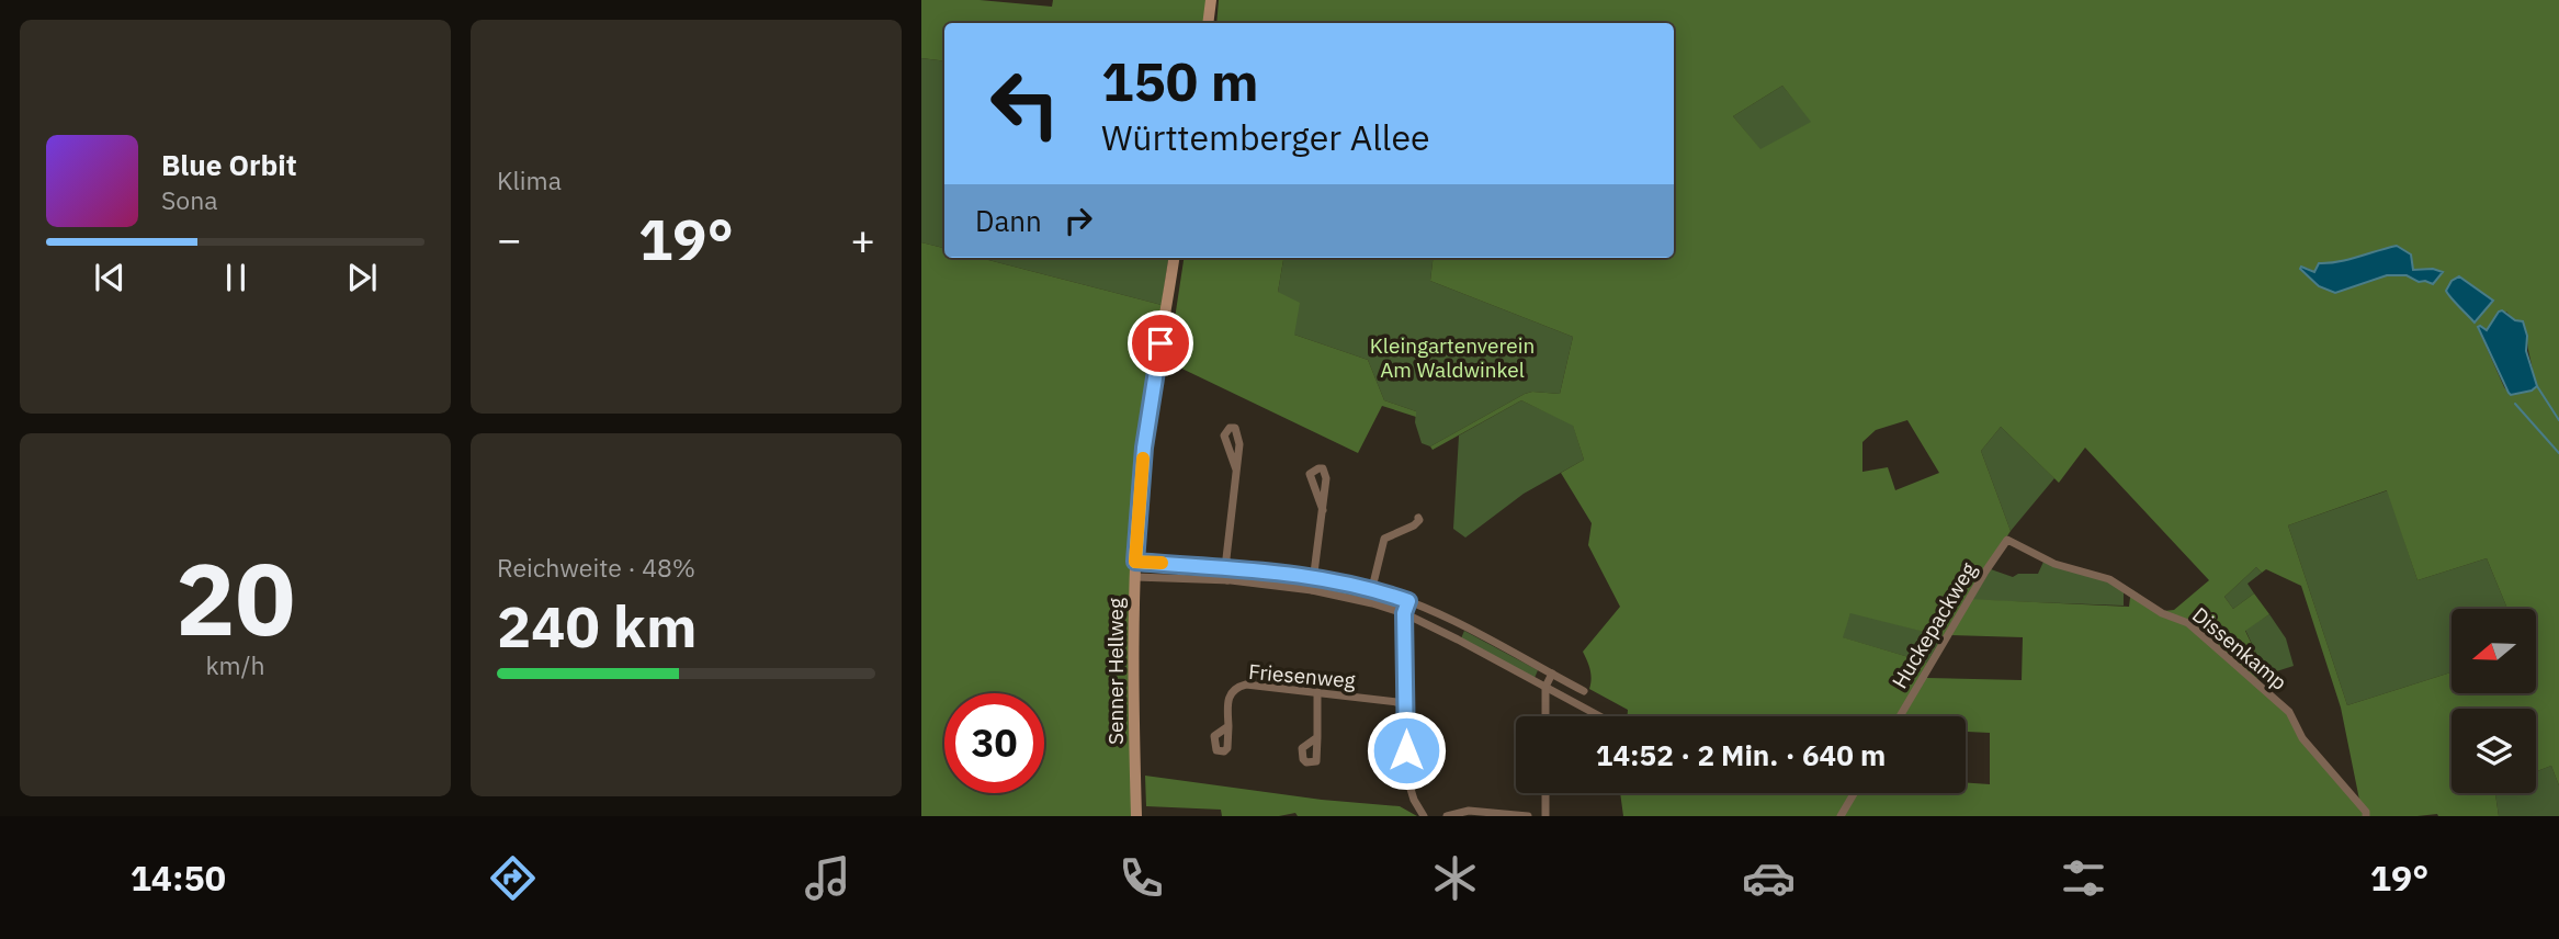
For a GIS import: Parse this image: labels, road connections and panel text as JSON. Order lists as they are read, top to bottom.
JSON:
{
  "streets": {
    "street": [
      "Huckepackweg",
      "Dissenkamp",
      "Senner Hellweg",
      "Friesenweg"
    ]
  },
  "crossings": [
    ["Huckepackweg", "Dissenkamp"]
  ],
  "parks": ["Kleingartenverein Am Waldwinkel"],
  "north": "left",
  "page": {
    "tile": [
      "Klima",
      ["20", "km/h"],
      ["Reichweite · 48%", "240 km"]
    ],
    "turn": ["150 m", "Württemberger Allee"],
    "song": ["Blue Orbit", "Sona"],
    "then": "Dann",
    "heat": ["−", "19°", "+"],
    "limit": "30",
    "trip": "14:52 · 2 Min. · 640 m",
    "tabs": ["14:50", "19°"]
  }
}
